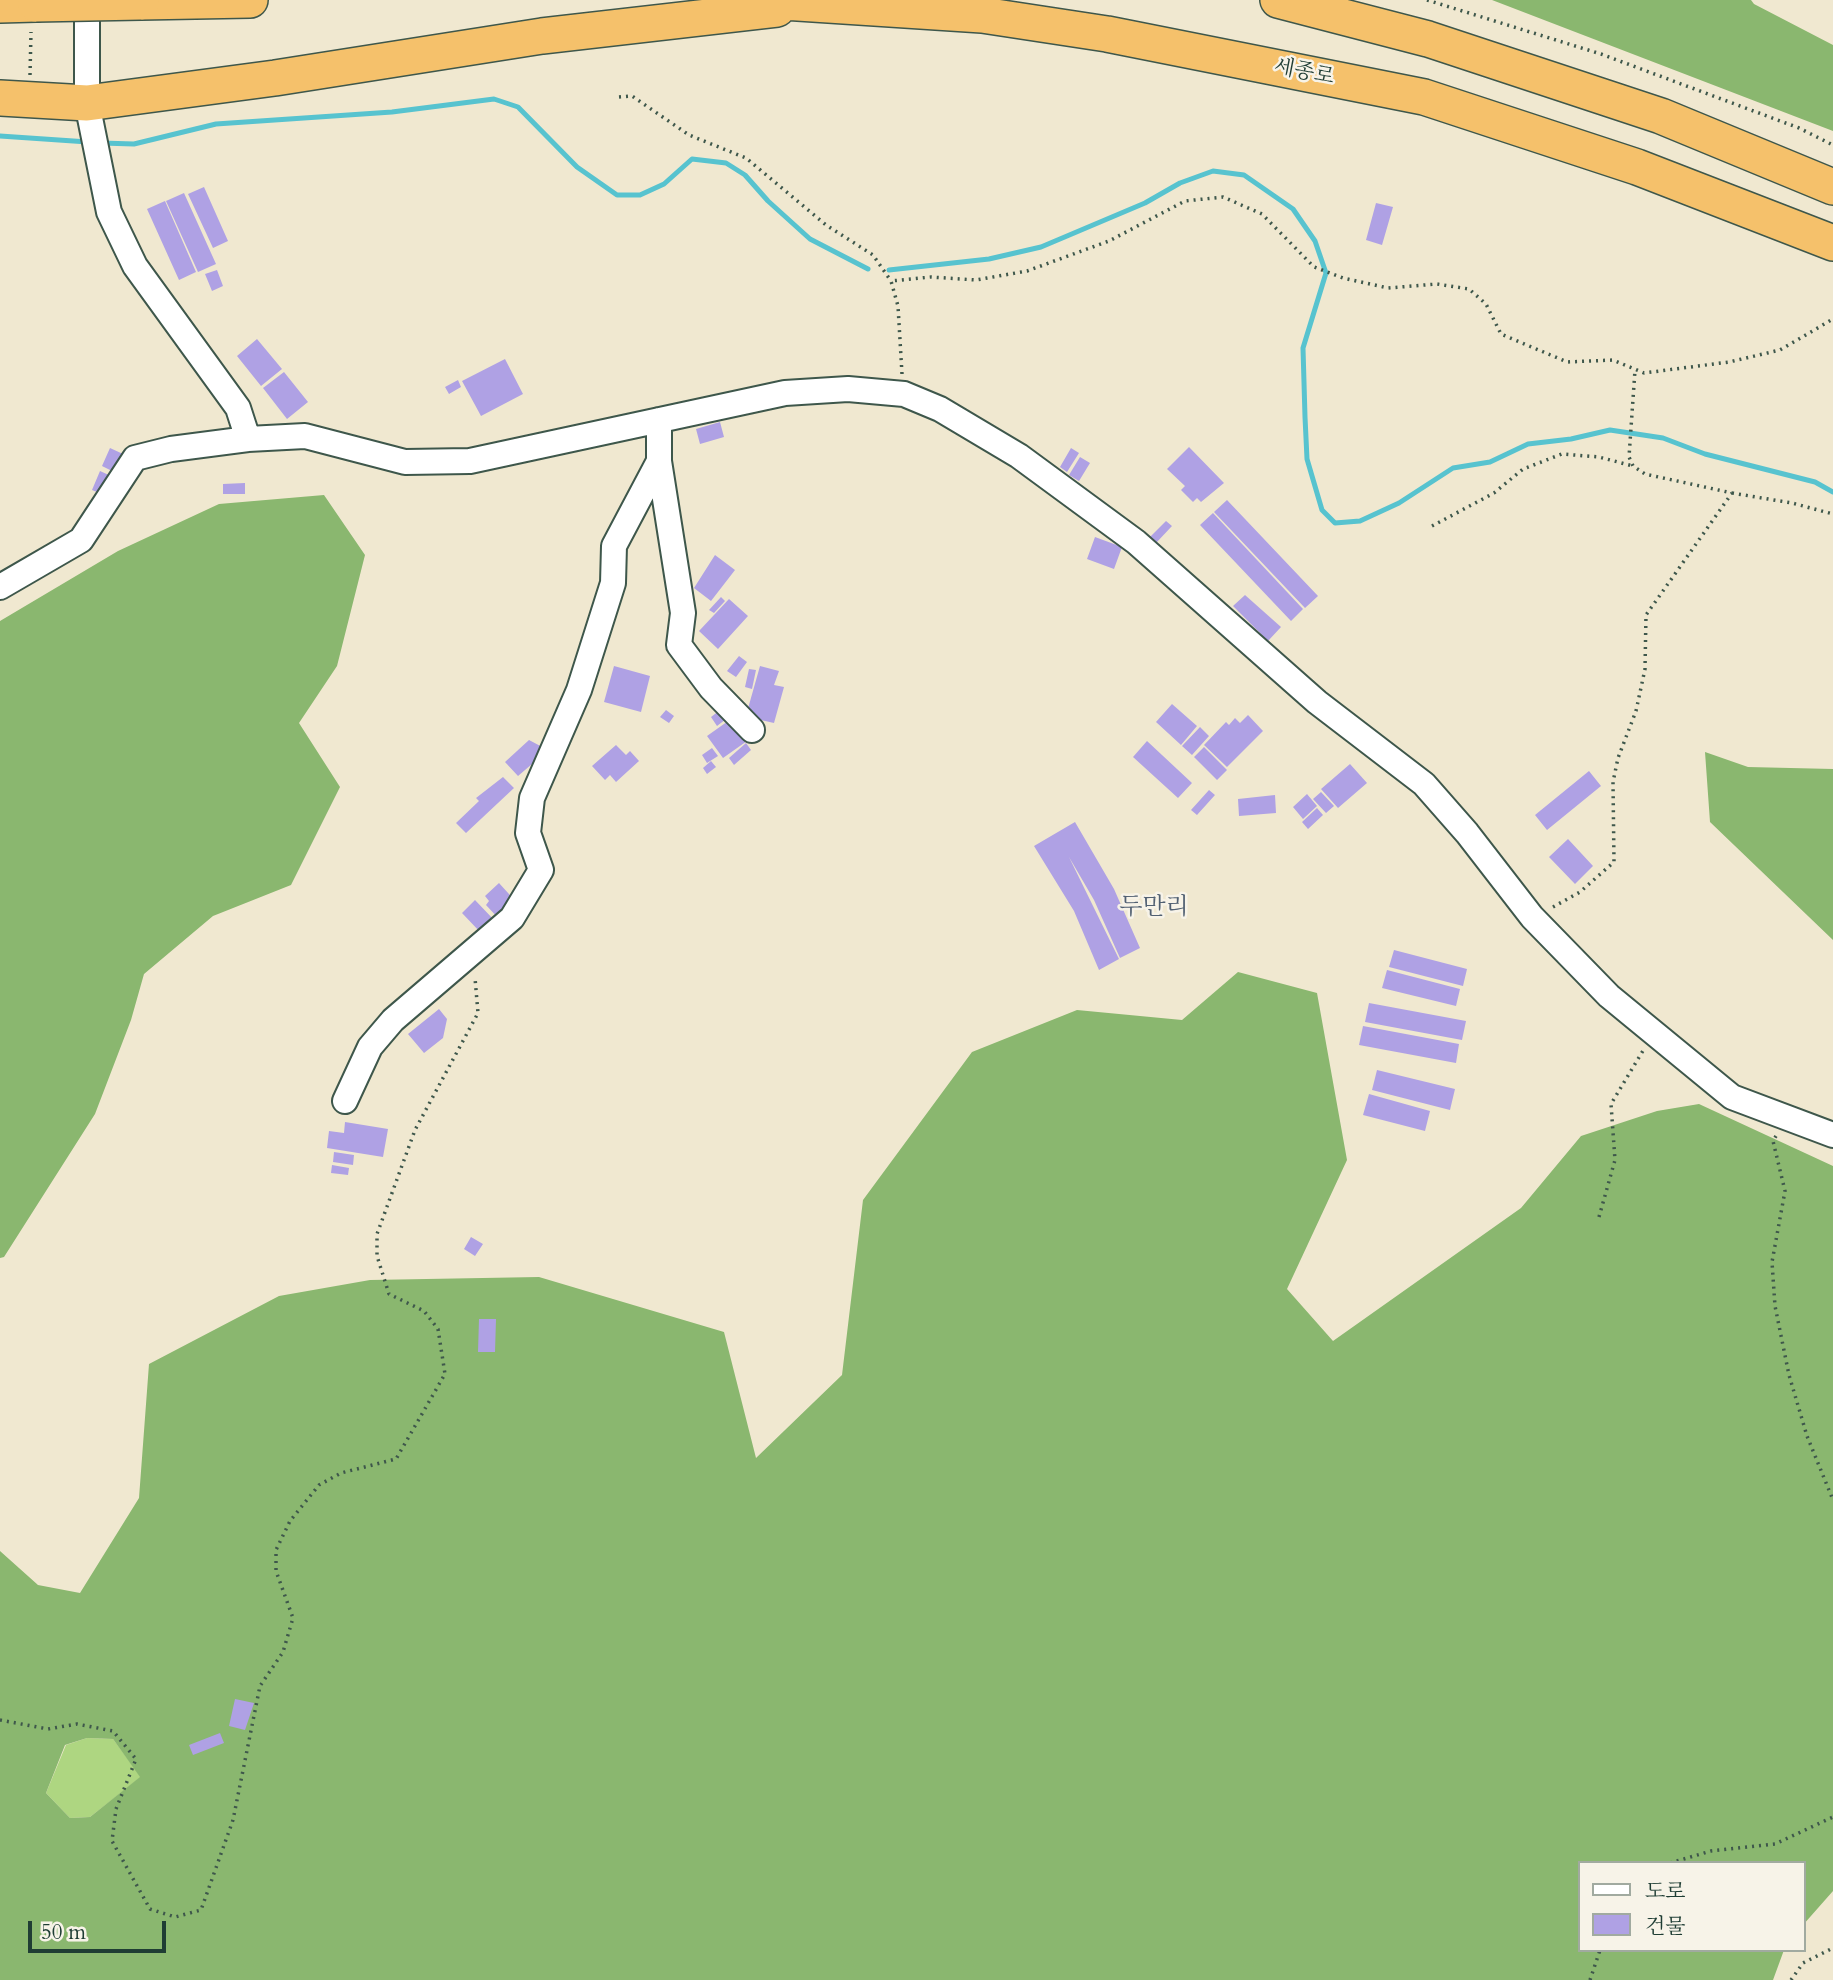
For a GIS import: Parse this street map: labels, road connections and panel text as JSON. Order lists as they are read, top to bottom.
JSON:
{
  "streets": {
    "highway": ["세종로"]
  },
  "districts": ["두만리"],
  "legend": ["도로", "건물"],
  "scale_bar": "50 m"
}
